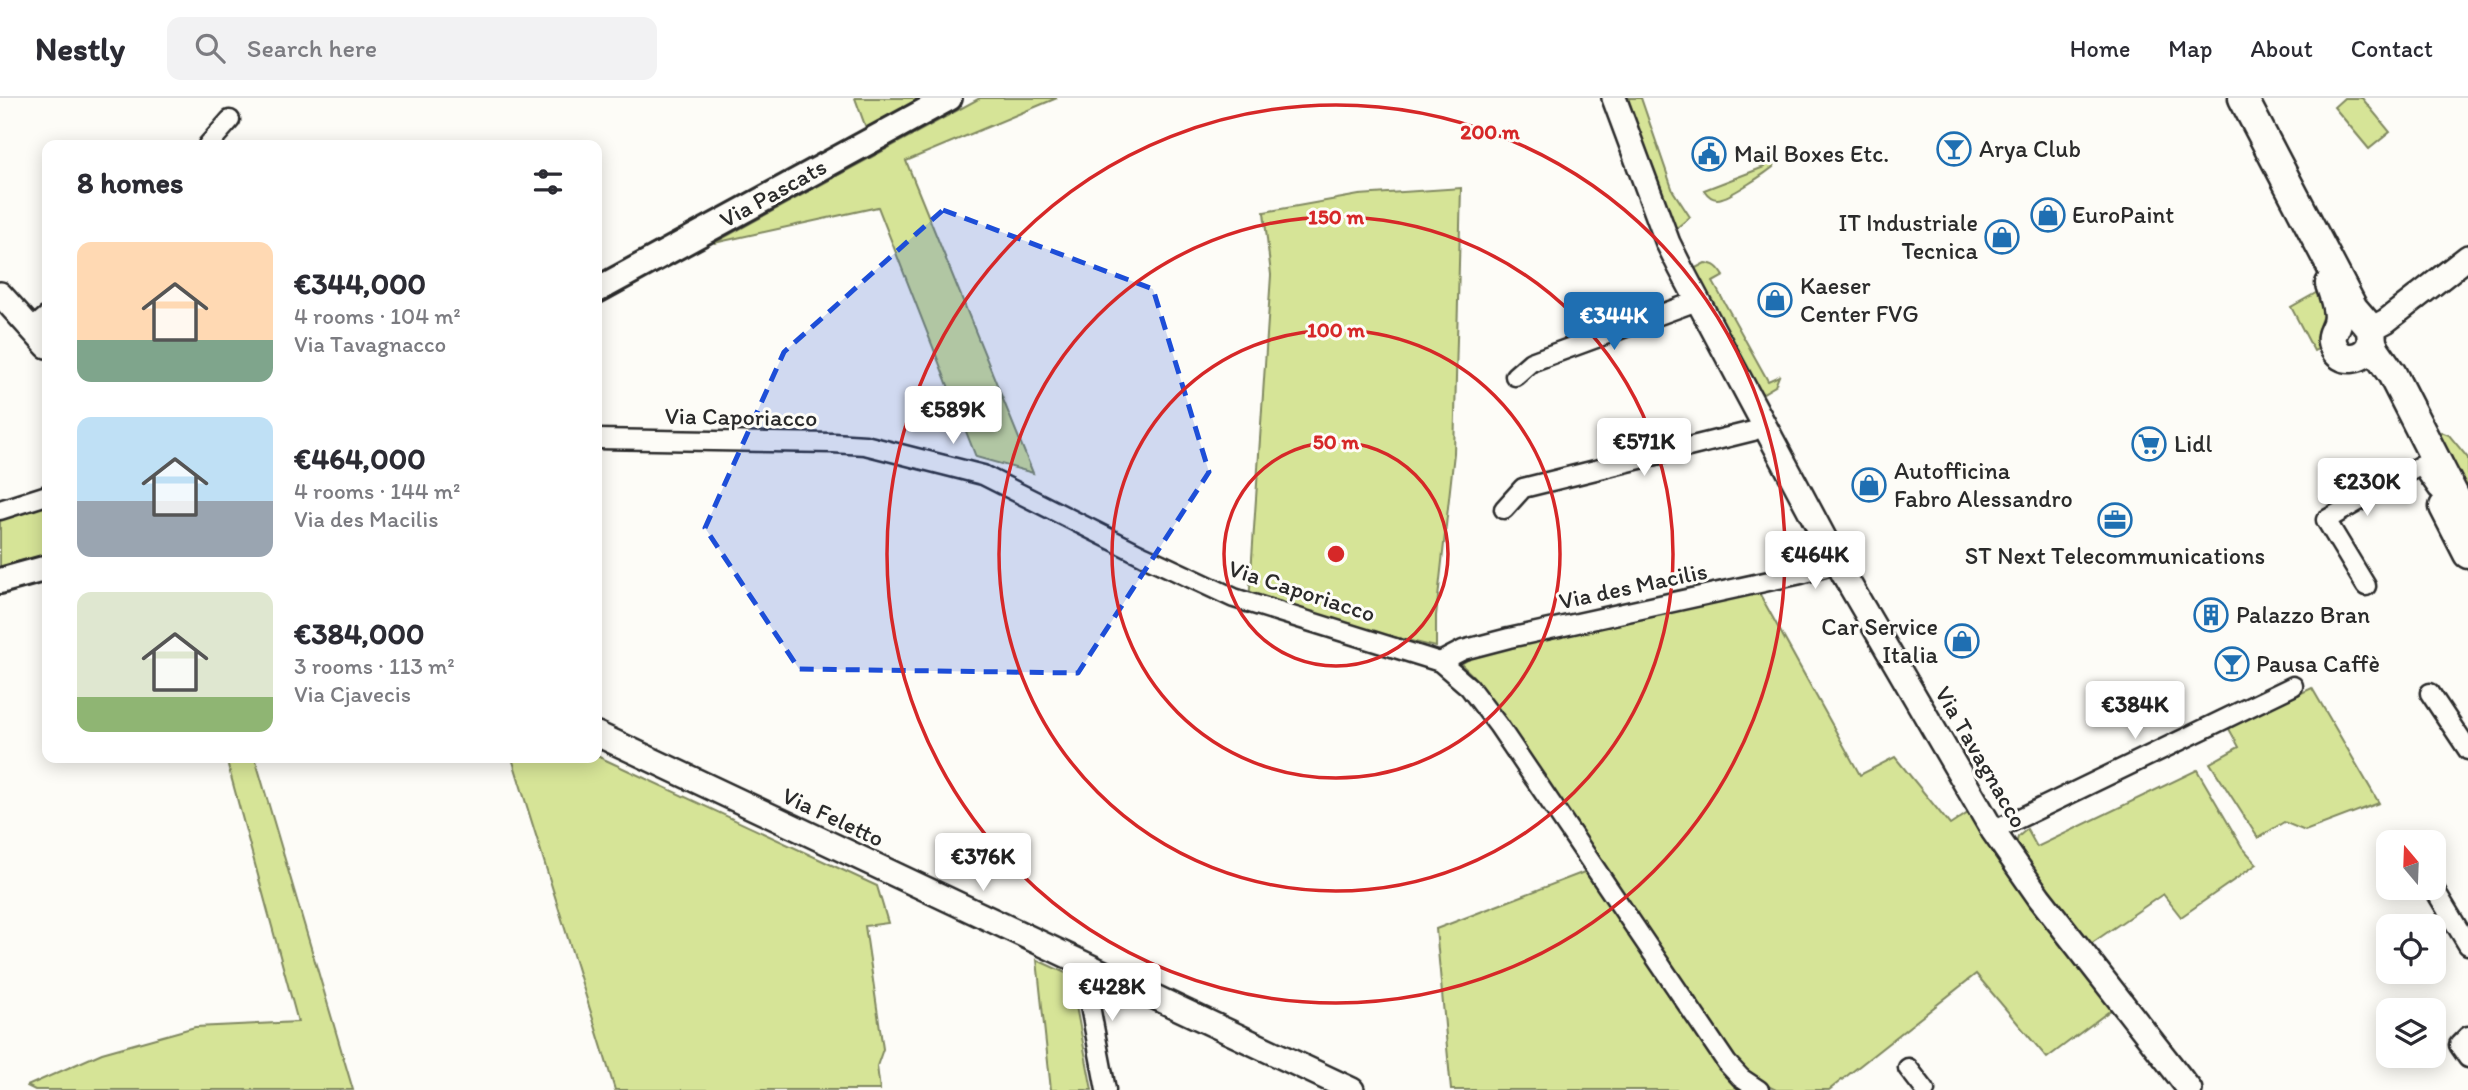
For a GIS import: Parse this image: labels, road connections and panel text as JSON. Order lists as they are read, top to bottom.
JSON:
{
  "streets": {
    "main road": ["Via Pascats"],
    "street": [
      "Via Caporiacco",
      "Via des Macilis",
      "Via Tavagnacco",
      "Via Feletto"
    ]
  },
  "crossings": [
    ["Via Caporiacco", "Via des Macilis"],
    ["Via des Macilis", "Via Tavagnacco"]
  ],
  "places": {
    "bar": ["Arya Club", "Pausa Caffè"],
    "public building": ["Mail Boxes Etc."],
    "shop": [
      "EuroPaint",
      "IT Industriale Tecnica",
      "Kaeser Center FVG",
      "Autofficina Fabro Alessandro",
      "Car Service Italia"
    ],
    "supermarket": ["Lidl"],
    "office": ["ST Next Telecommunications"],
    "building": ["Palazzo Bran"]
  },
  "north": "top",
  "page": {
    "header": "Nestly",
    "search": "Search here",
    "nav": [
      "Home",
      "Map",
      "About",
      "Contact"
    ],
    "heading": "8 homes",
    "list": [
      {
        "name": "€344,000",
        "note": "4 rooms · 104 m² · Via Tavagnacco"
      },
      {
        "name": "€464,000",
        "note": "4 rooms · 144 m² · Via des Macilis"
      },
      {
        "name": "€384,000",
        "note": "3 rooms · 113 m² · Via Cjavecis"
      }
    ],
    "price": [
      "€344K",
      "€589K",
      "€571K",
      "€230K",
      "€464K",
      "€384K",
      "€376K",
      "€428K"
    ]
  },
  "rings": [
    "200 m",
    "150 m",
    "100 m",
    "50 m"
  ]
}
